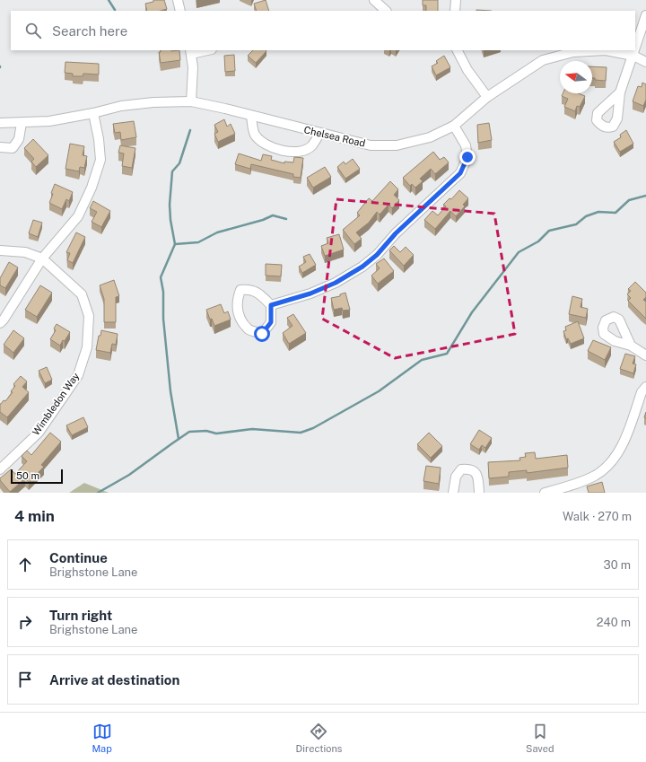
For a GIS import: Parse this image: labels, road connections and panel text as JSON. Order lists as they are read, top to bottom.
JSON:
{
  "streets": {
    "street": ["Chelsea Road", "Wimbledon Way"]
  },
  "scale_bar": "50 m",
  "north": "left",
  "page": {
    "search": "Search here",
    "scale": "50 m",
    "heading": ["4 min", "Walk · 270 m"],
    "list": [
      ["Continue", "Brighstone Lane", "30 m"],
      ["Turn right", "Brighstone Lane", "240 m"],
      "Arrive at destination"
    ],
    "nav": ["Map", "Directions", "Saved"]
  }
}
